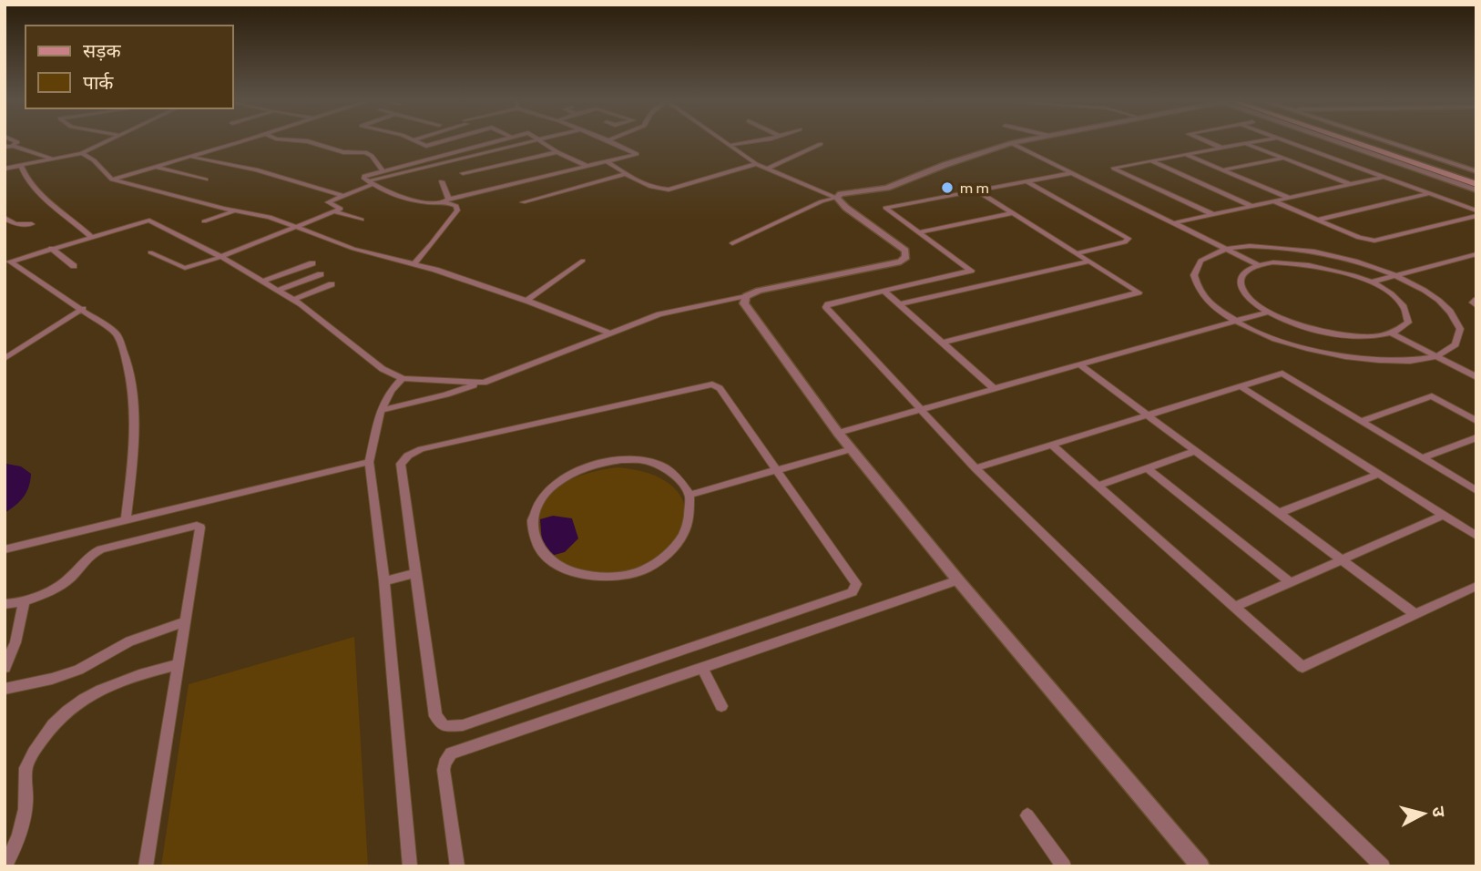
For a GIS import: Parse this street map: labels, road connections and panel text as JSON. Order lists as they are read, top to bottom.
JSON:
{
  "places": ["m m"],
  "legend": ["सड़क", "पार्क"],
  "north": "right"
}
